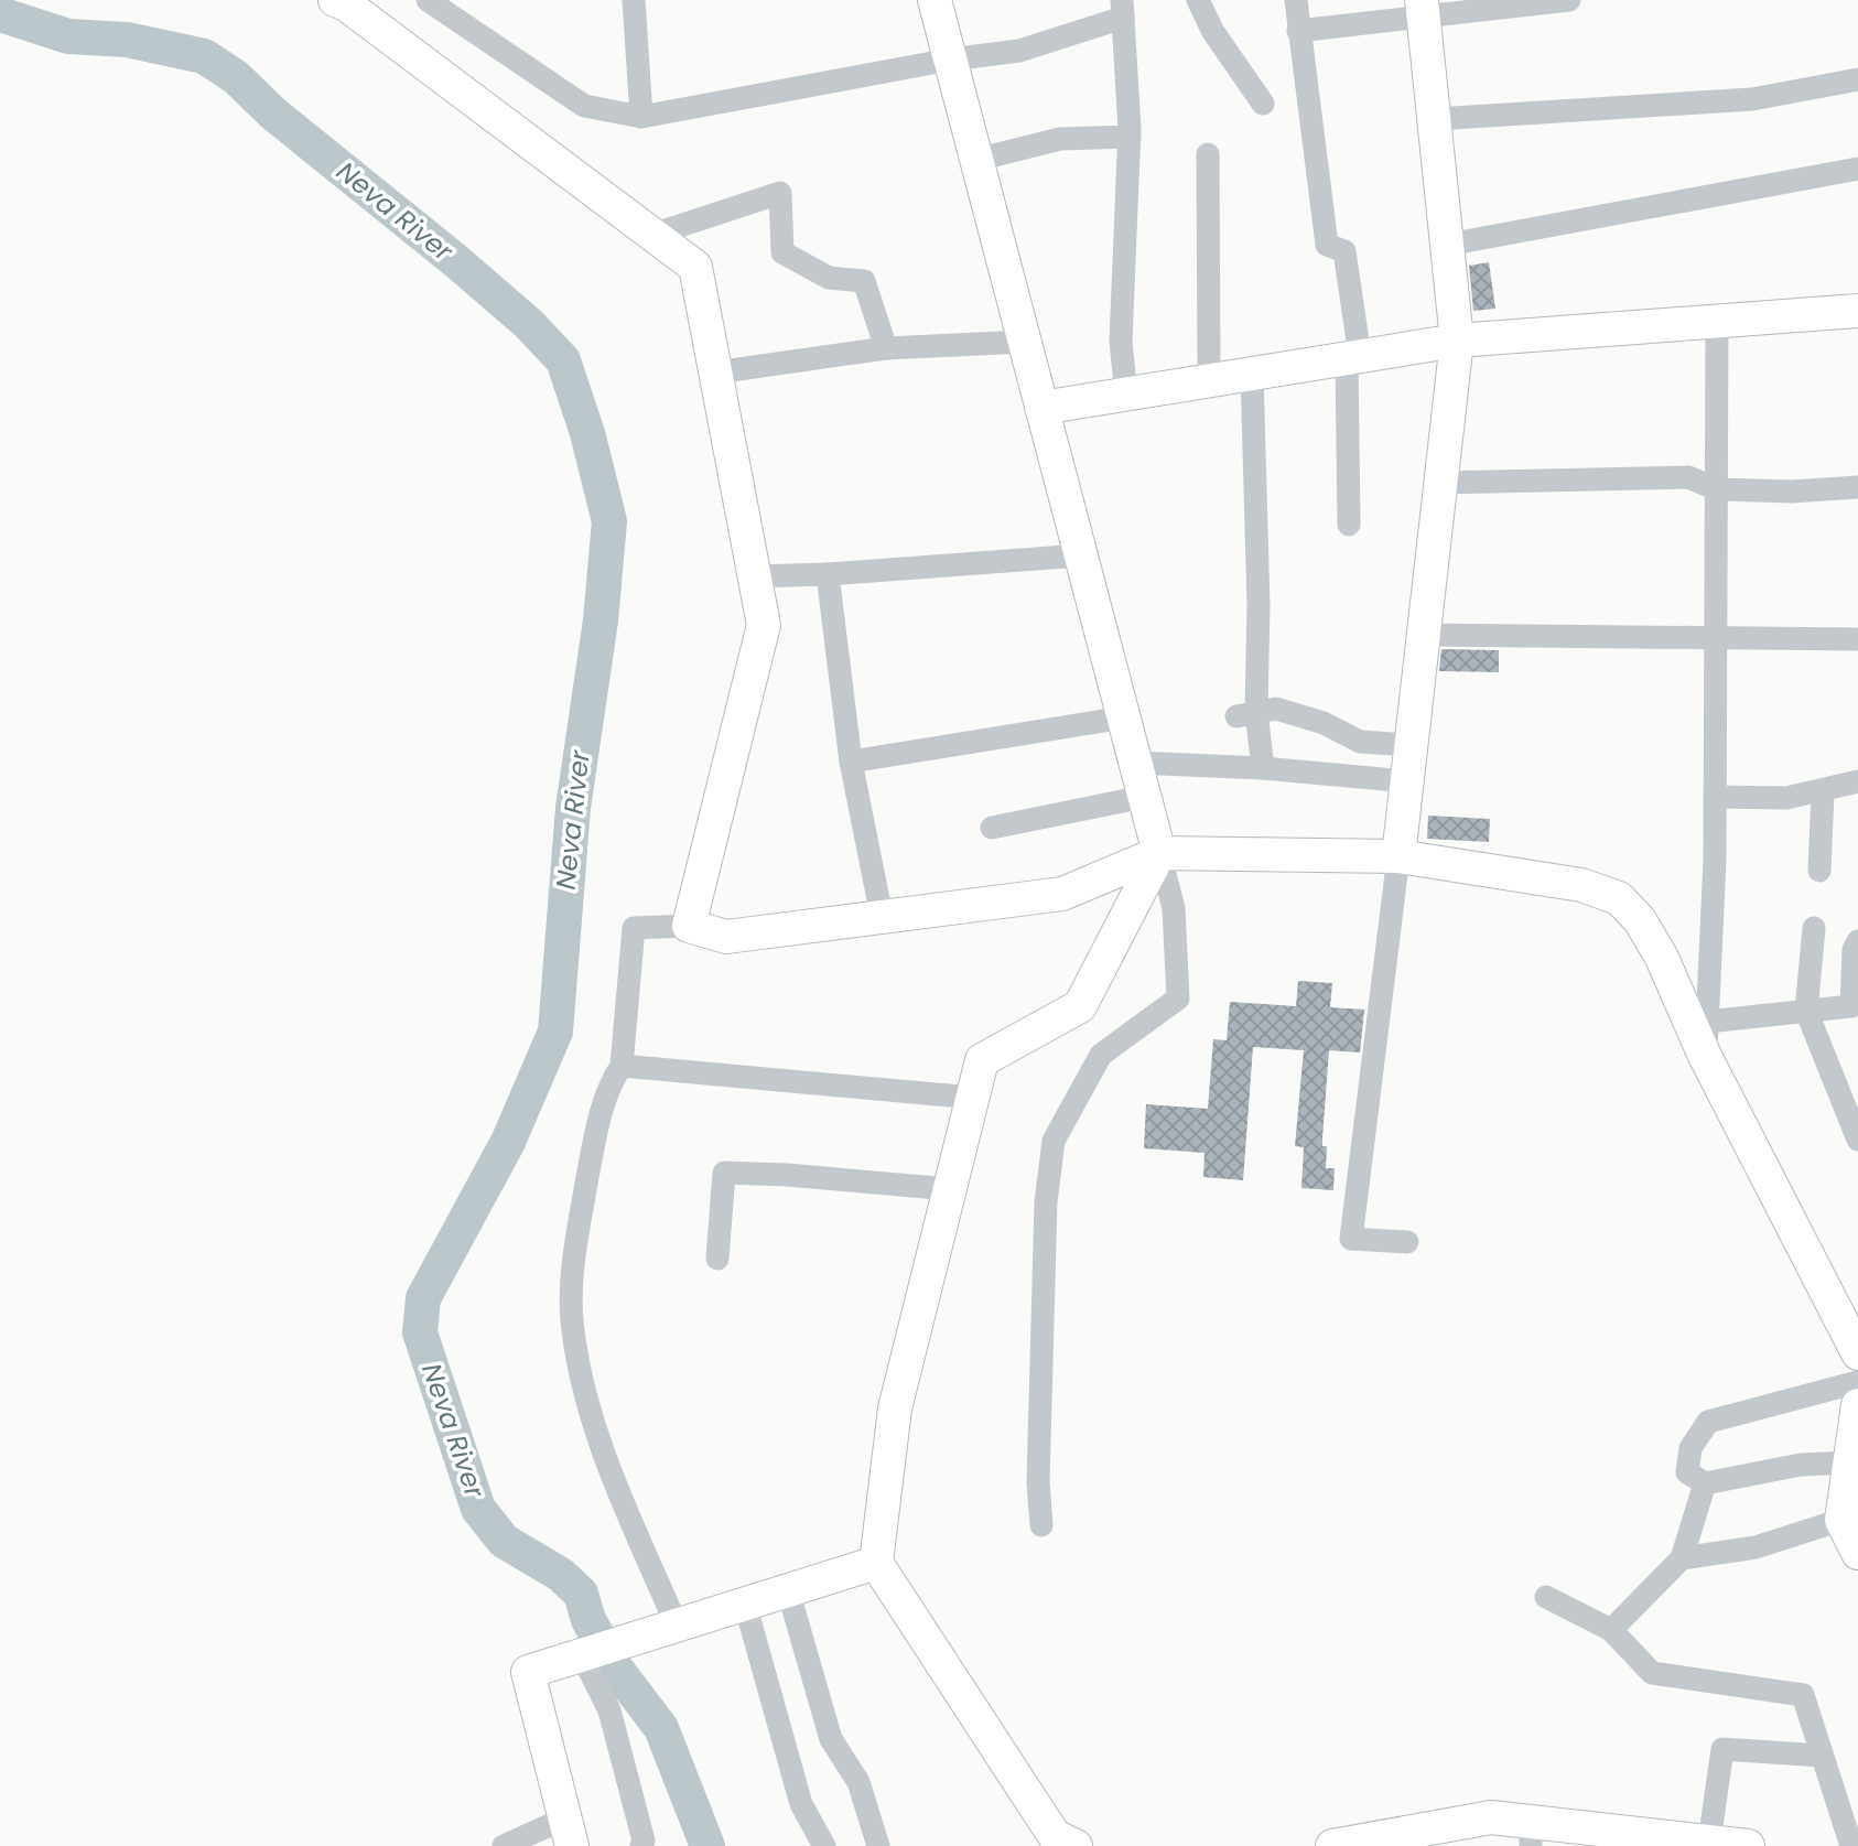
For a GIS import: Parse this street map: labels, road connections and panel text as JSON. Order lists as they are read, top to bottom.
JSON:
{
  "water": ["Neva River"]
}
